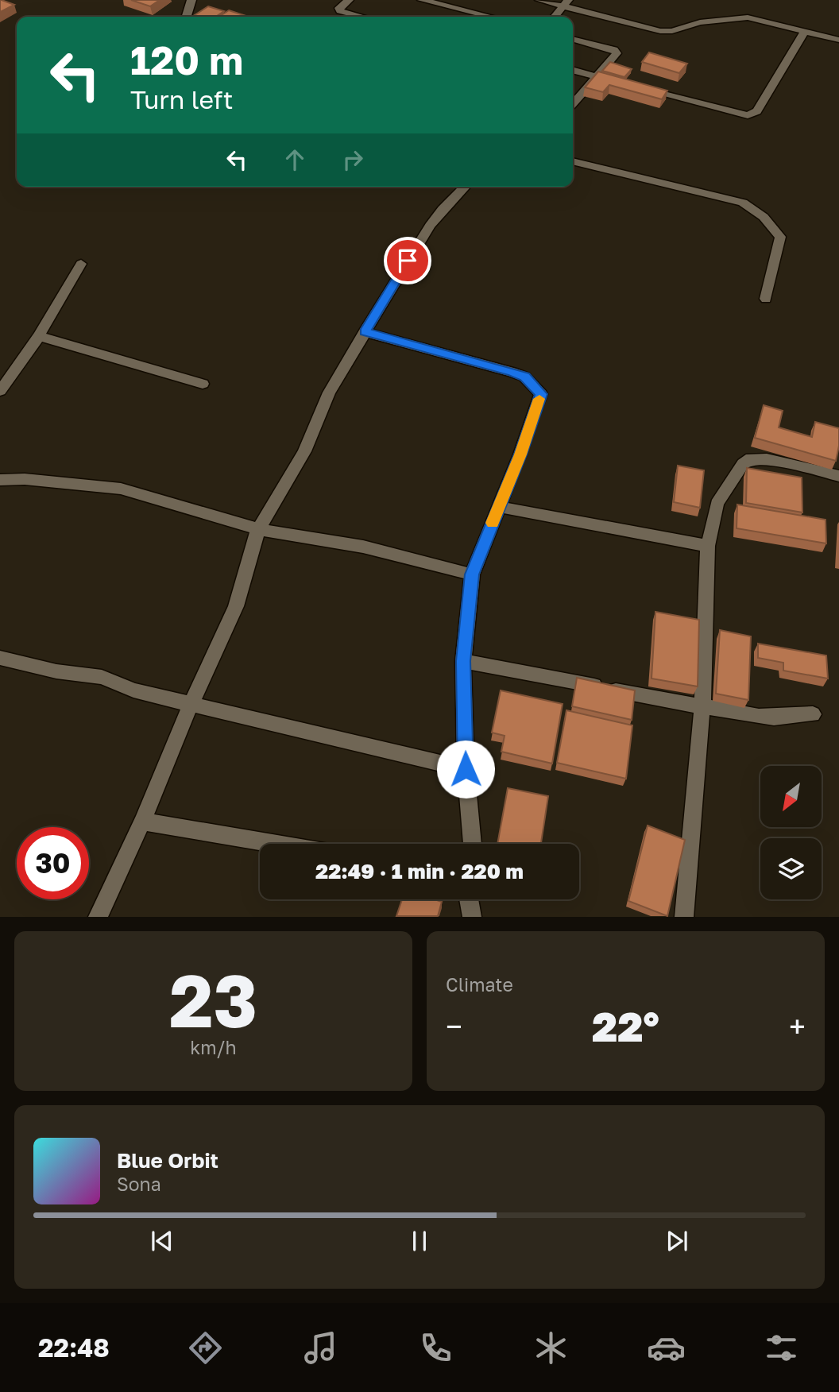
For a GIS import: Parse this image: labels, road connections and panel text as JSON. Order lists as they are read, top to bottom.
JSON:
{
  "north": "bottom left",
  "page": {
    "turn": ["120 m", "Turn left"],
    "limit": "30",
    "trip": "22:49 · 1 min · 220 m",
    "tile": [
      ["23", "km/h"],
      "Climate"
    ],
    "heat": ["−", "22°", "+"],
    "song": ["Blue Orbit", "Sona"],
    "tabs": "22:48"
  }
}
